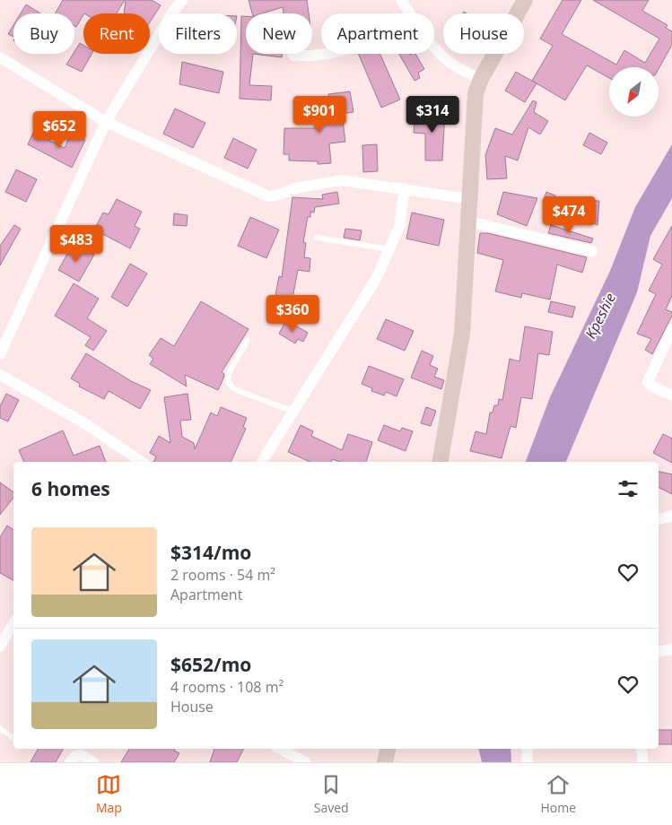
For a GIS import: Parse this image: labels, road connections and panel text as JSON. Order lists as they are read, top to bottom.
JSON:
{
  "water": ["Kpeshie"],
  "north": "bottom left",
  "page": {
    "chip": [
      "Buy",
      "Rent",
      "Filters",
      "New",
      "Apartment",
      "House"
    ],
    "price": [
      "$901",
      "$314",
      "$652",
      "$474",
      "$483",
      "$360"
    ],
    "heading": "6 homes",
    "list": [
      {
        "name": "$314/mo",
        "note": "2 rooms · 54 m² · Apartment"
      },
      {
        "name": "$652/mo",
        "note": "4 rooms · 108 m² · House"
      }
    ],
    "tabs": ["Map", "Saved", "Home"]
  }
}
